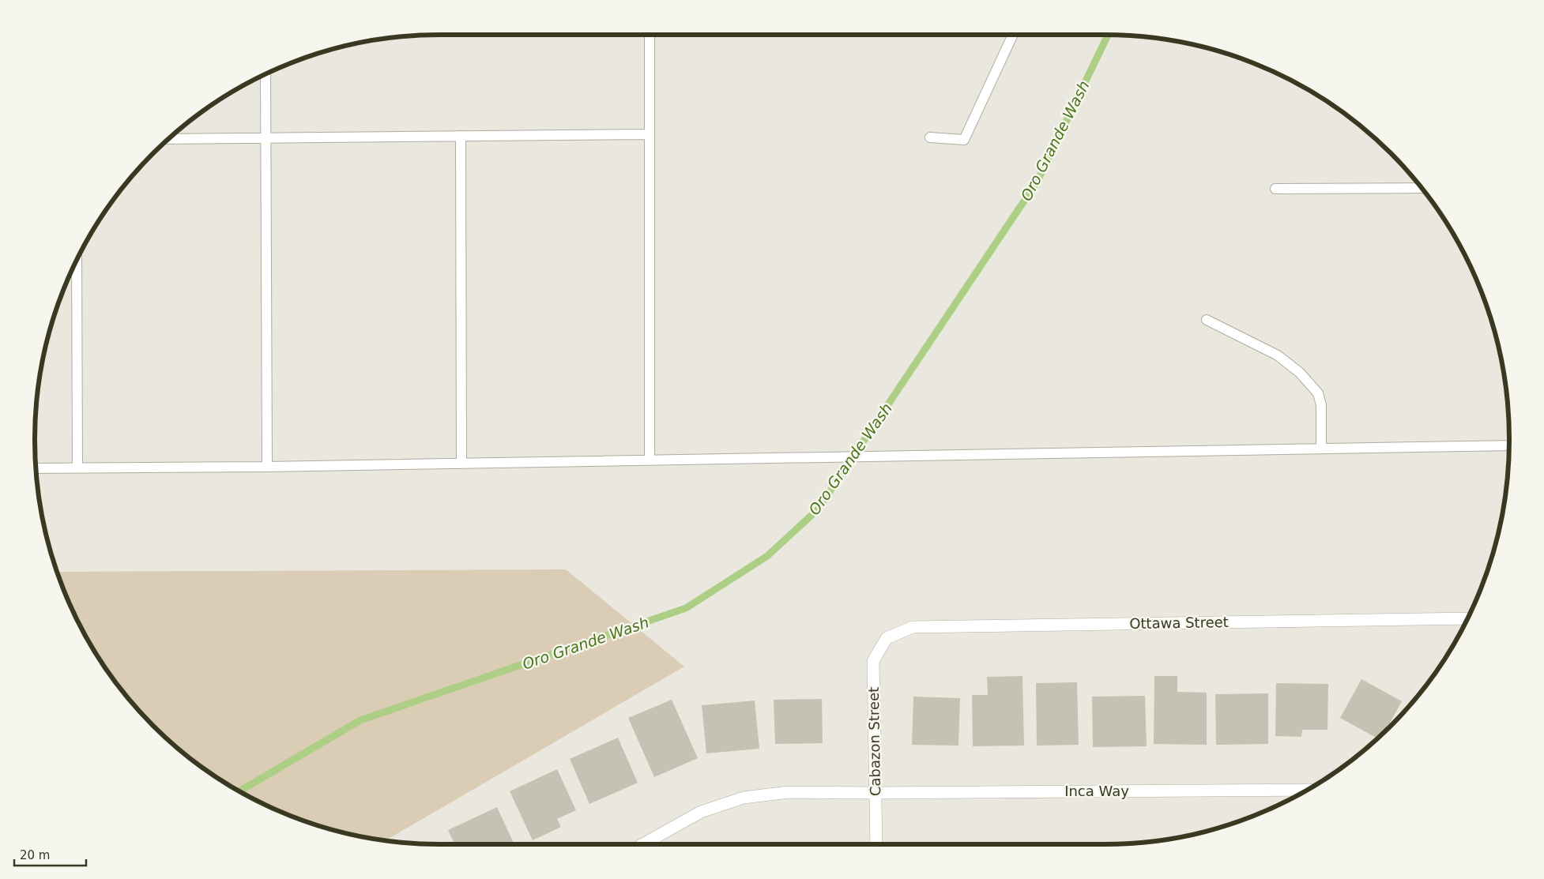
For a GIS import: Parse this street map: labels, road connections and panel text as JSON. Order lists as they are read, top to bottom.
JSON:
{
  "streets": {
    "street": ["Ottawa Street", "Cabazon Street", "Inca Way"]
  },
  "crossings": [
    ["Ottawa Street", "Cabazon Street"],
    ["Cabazon Street", "Inca Way"]
  ],
  "water": ["Oro Grande Wash"],
  "scale_bar": "20 m"
}
